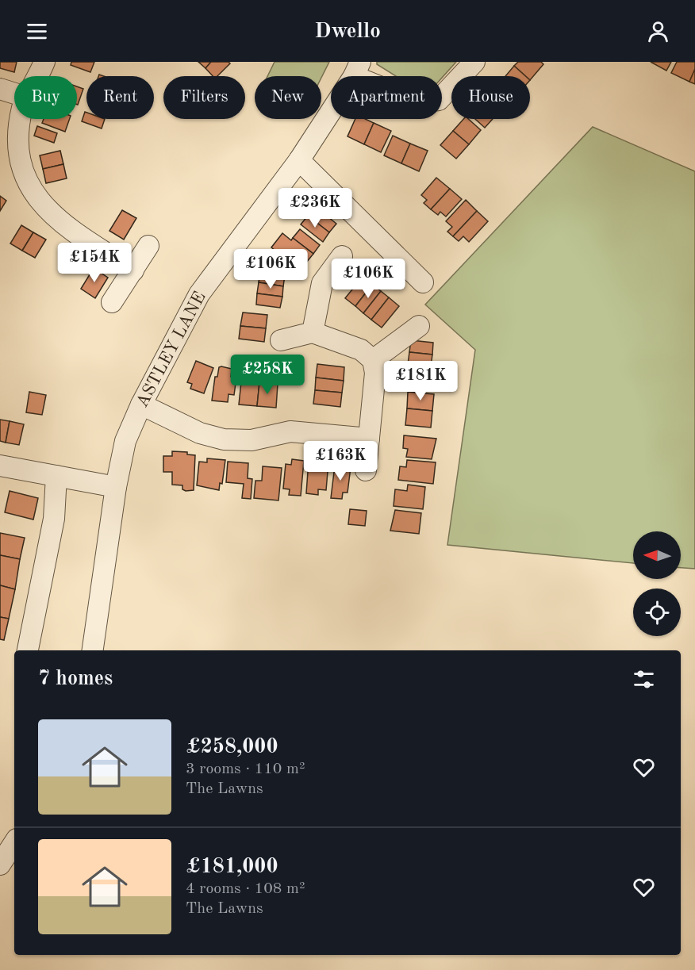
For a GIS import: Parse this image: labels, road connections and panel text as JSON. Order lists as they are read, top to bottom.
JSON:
{
  "streets": {
    "street": ["ASTLEY LANE"]
  },
  "north": "left",
  "page": {
    "header": "Dwello",
    "chip": [
      "Buy",
      "Rent",
      "Filters",
      "New",
      "Apartment",
      "House"
    ],
    "price": [
      "£236K",
      "£154K",
      "£106K",
      "£106K",
      "£258K",
      "£181K",
      "£163K"
    ],
    "heading": "7 homes",
    "list": [
      {
        "name": "£258,000",
        "note": "3 rooms · 110 m² · The Lawns"
      },
      {
        "name": "£181,000",
        "note": "4 rooms · 108 m² · The Lawns"
      }
    ]
  }
}
